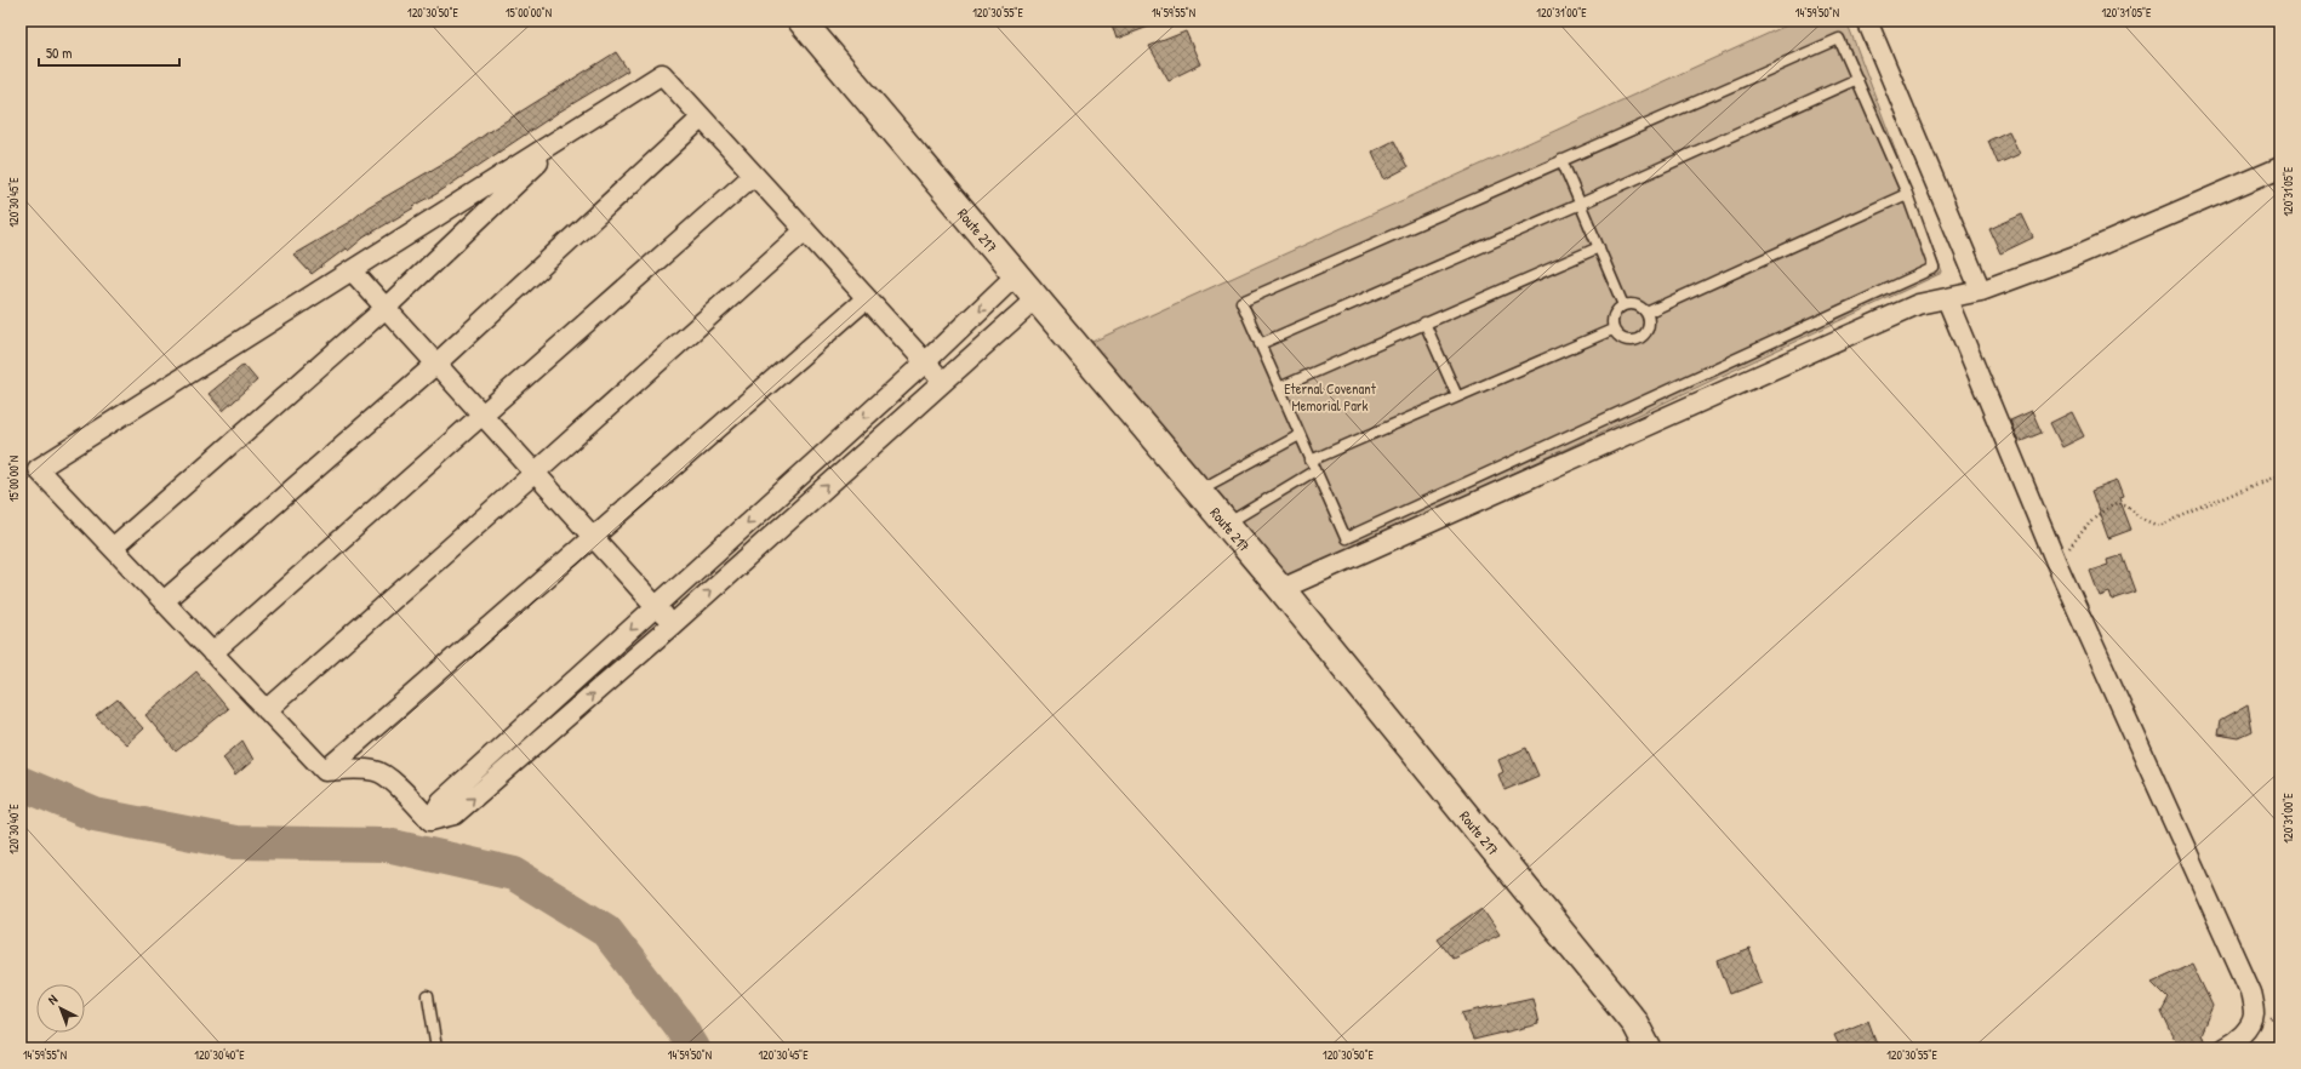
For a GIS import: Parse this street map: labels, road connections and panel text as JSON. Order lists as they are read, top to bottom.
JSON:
{
  "streets": {
    "main road": ["Route 217"]
  },
  "parks": ["Eternal Covenant Memorial Park"],
  "scale_bar": "50 m",
  "north": "top left",
  "coordinates": [
    "120°30'50\"E",
    "15°00'00\"N",
    "120°30'55\"E",
    "14°59'55\"N",
    "120°31'00\"E",
    "14°59'50\"N",
    "120°31'05\"E",
    "120°30'45\"E",
    "120°30'40\"E"
  ]
}
